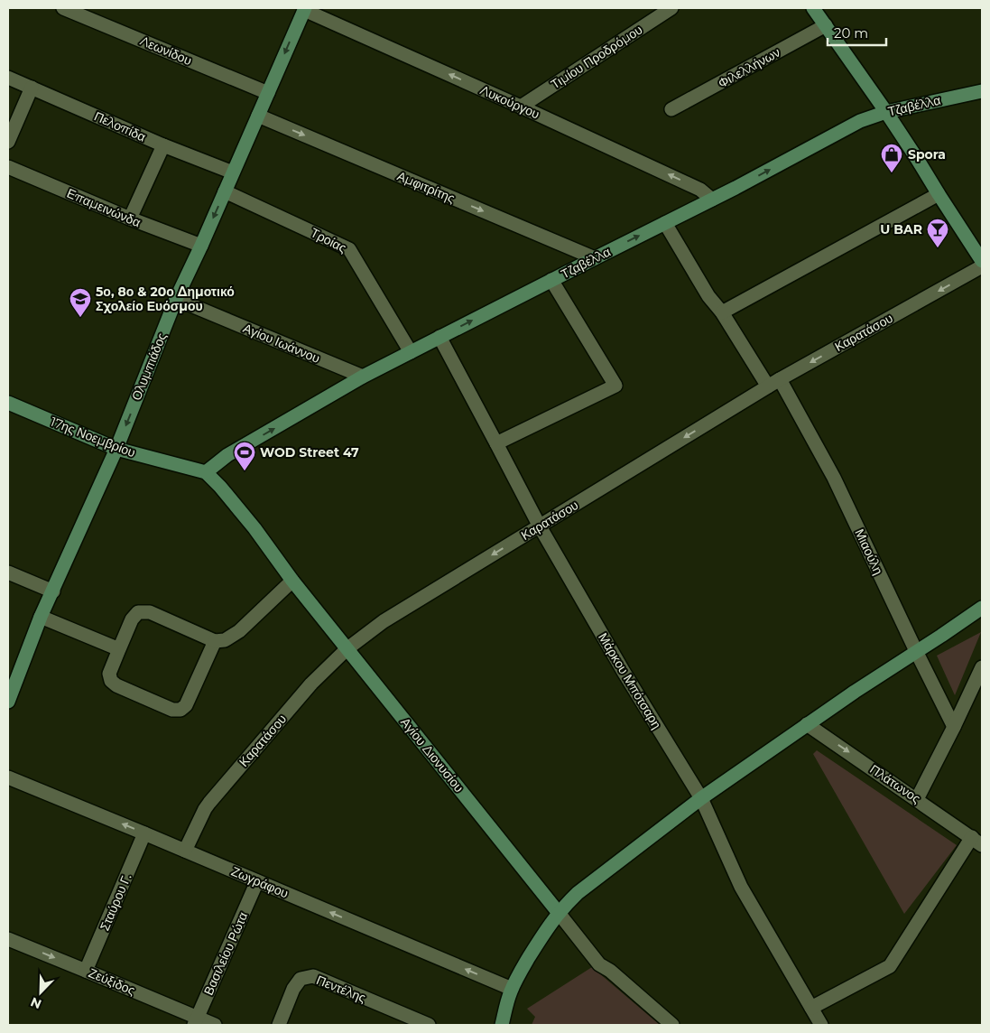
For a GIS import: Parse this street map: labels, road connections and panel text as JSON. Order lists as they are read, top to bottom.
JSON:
{
  "streets": {
    "street": [
      "Λεωνίδου",
      "Τιμίου Προδρόμου",
      "Φιλελλήνων",
      "Λυκούργου",
      "Τζαβέλλα",
      "Πελοπίδα",
      "Αμφιτρίτης",
      "Επαμεινώνδα",
      "Τροίας",
      "Καρατάσου",
      "Αγίου Ιωάννου",
      "Ολυμπιάδος",
      "17ης Νοεμβρίου",
      "Μιαούλη",
      "Μάρκου Μπότσαρη",
      "Αγίου Διονυσίου",
      "Πλάτωνος",
      "Ζωγράφου",
      "Σταύρου Γ.",
      "Βασιλείου Ρώτα",
      "Ζεύξιδος",
      "Πεντέλης"
    ]
  },
  "crossings": [
    ["Λεωνίδου", "Ολυμπιάδος"],
    ["Τιμίου Προδρόμου", "Λυκούργου"],
    ["Λυκούργου", "Τζαβέλλα"],
    ["Λυκούργου", "Ολυμπιάδος"],
    ["Τζαβέλλα", "Αμφιτρίτης"],
    ["Τζαβέλλα", "Τροίας"],
    ["Τζαβέλλα", "Αγίου Ιωάννου"],
    ["Τζαβέλλα", "17ης Νοεμβρίου"],
    ["Τζαβέλλα", "Μάρκου Μπότσαρη"],
    ["Τζαβέλλα", "Αγίου Διονυσίου"],
    ["Πελοπίδα", "Ολυμπιάδος"],
    ["Αμφιτρίτης", "Ολυμπιάδος"],
    ["Επαμεινώνδα", "Ολυμπιάδος"],
    ["Τροίας", "Ολυμπιάδος"],
    ["Καρατάσου", "Μιαούλη"],
    ["Καρατάσου", "Μάρκου Μπότσαρη"],
    ["Καρατάσου", "Αγίου Διονυσίου"],
    ["Καρατάσου", "Ζωγράφου"],
    ["Αγίου Ιωάννου", "Ολυμπιάδος"],
    ["Ολυμπιάδος", "17ης Νοεμβρίου"],
    ["17ης Νοεμβρίου", "Αγίου Διονυσίου"],
    ["Ζωγράφου", "Σταύρου Γ."],
    ["Ζωγράφου", "Βασιλείου Ρώτα"],
    ["Σταύρου Γ.", "Ζεύξιδος"],
    ["Βασιλείου Ρώτα", "Ζεύξιδος"]
  ],
  "one_way": [
    "Λυκούργου",
    "Αμφιτρίτης",
    "Ολυμπιάδος",
    "Πλάτωνος",
    "Ζωγράφου",
    "Ζεύξιδος"
  ],
  "places": {
    "shop": ["Spora"],
    "bar": ["U BAR"],
    "school or university": ["5ο, 8ο & 20ο Δημοτικό Σχολείο Ευόσμου"],
    "sports": ["WOD Street 47"]
  },
  "scale_bar": "20 m",
  "north": "bottom left"
}
